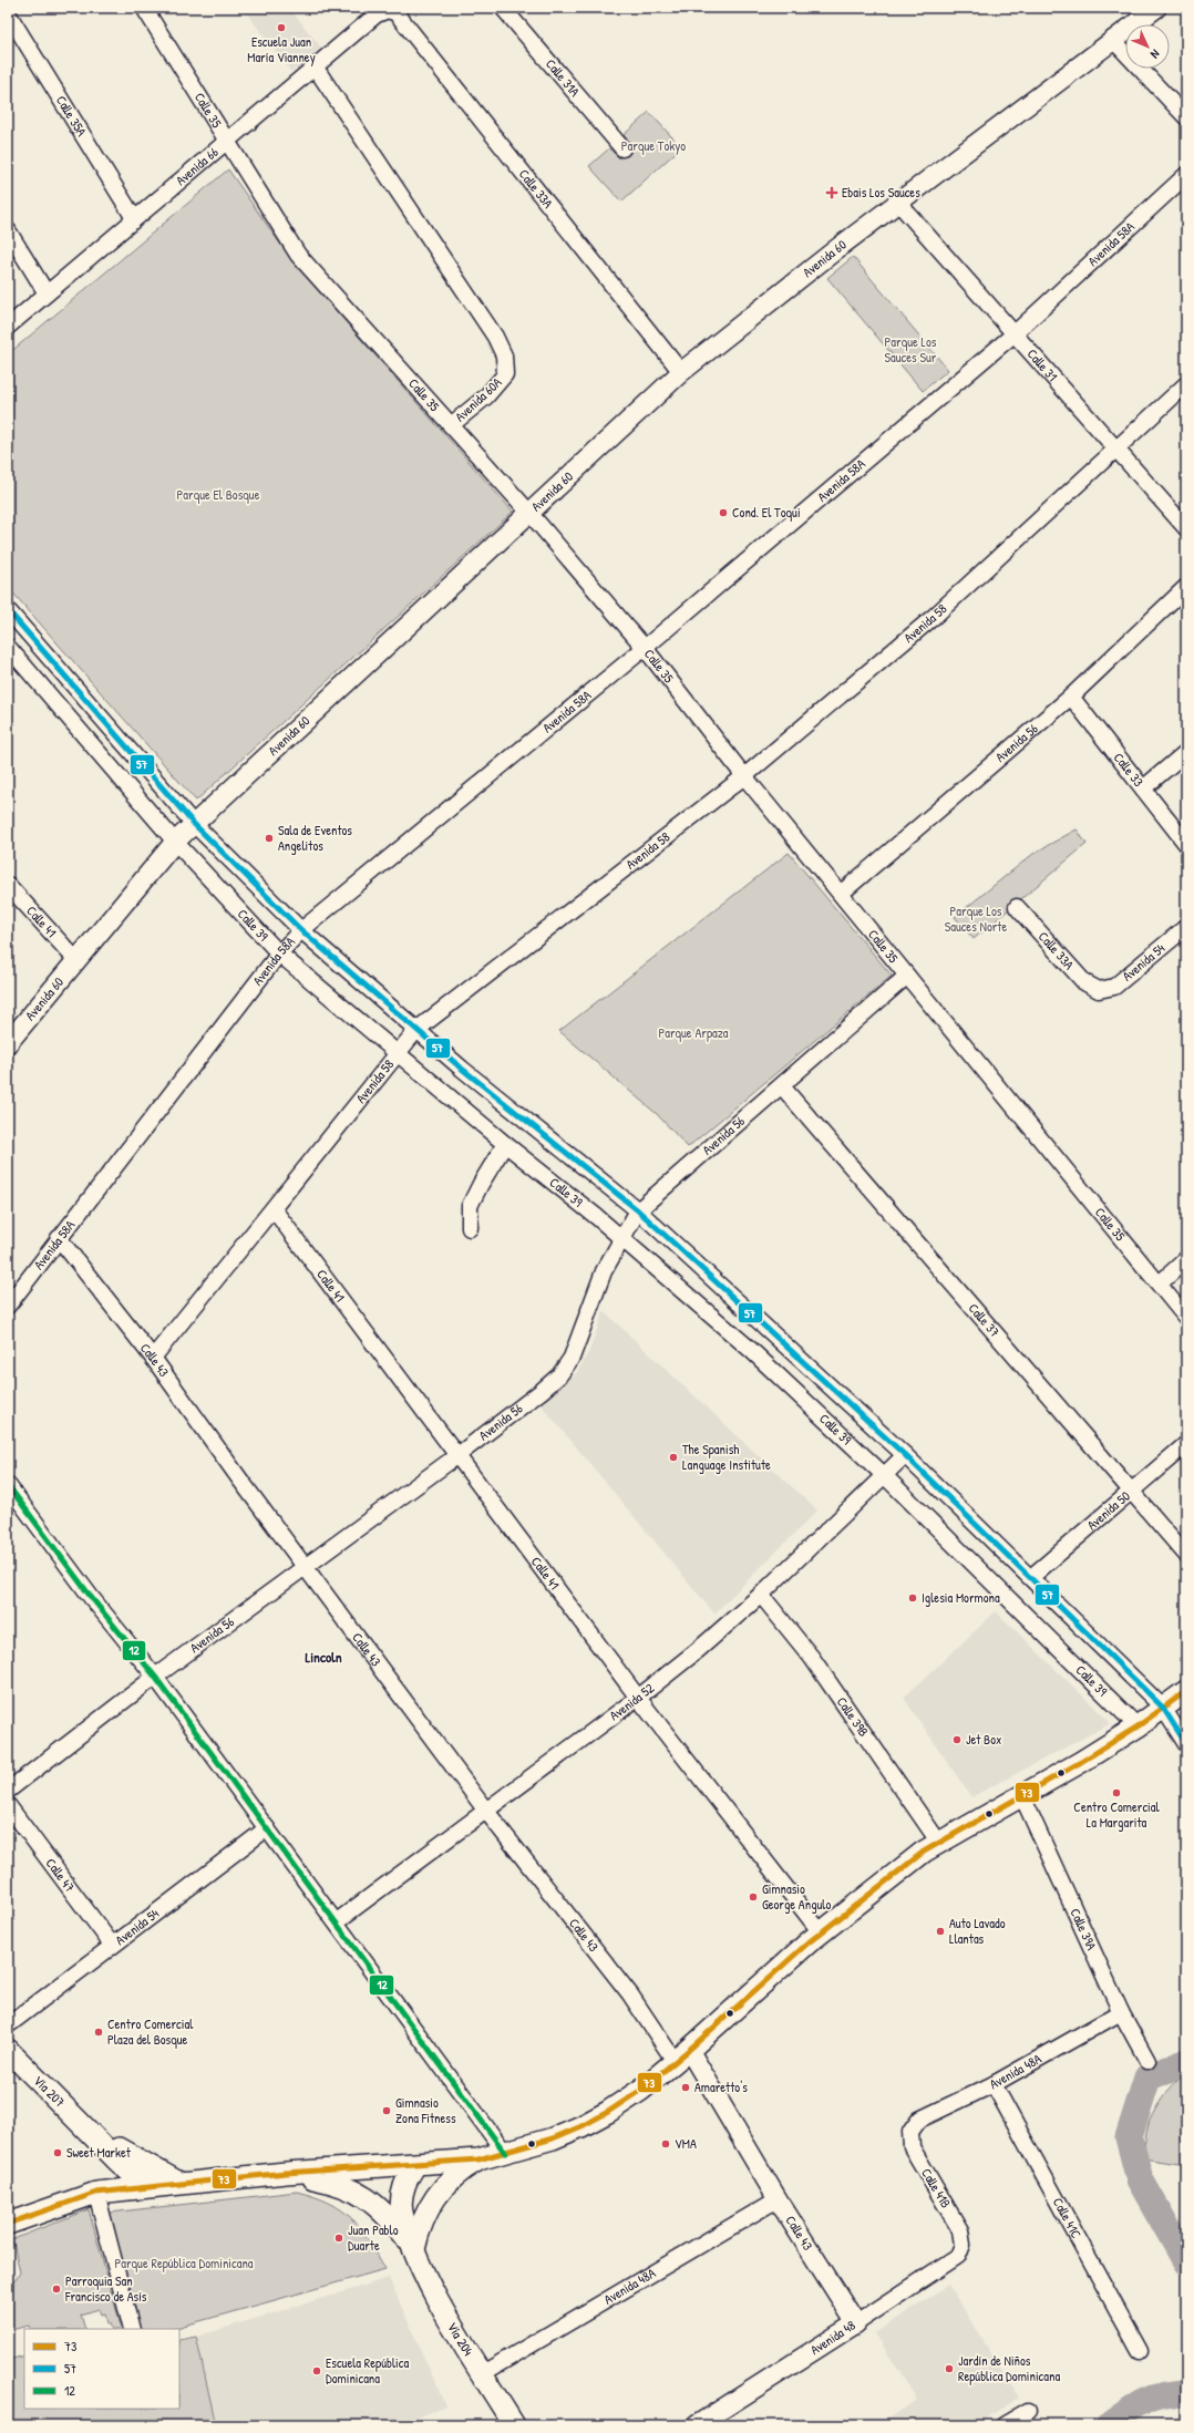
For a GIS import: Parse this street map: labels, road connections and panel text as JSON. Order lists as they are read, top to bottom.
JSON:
{
  "streets": {
    "main road": ["Vía 207", "Vía 204"],
    "street": [
      "Calle 31A",
      "Calle 35",
      "Calle 35A",
      "Avenida 66",
      "Calle 33A",
      "Avenida 58A",
      "Avenida 60",
      "Calle 31",
      "Avenida 60A",
      "Avenida 58",
      "Avenida 56",
      "Calle 33",
      "Calle 41",
      "Calle 39",
      "Avenida 54",
      "Calle 37",
      "Calle 43",
      "Avenida 50",
      "Avenida 52",
      "Calle 39B",
      "Calle 47",
      "Calle 39A",
      "Avenida 48A",
      "Calle 41B",
      "Calle 41C",
      "Avenida 48"
    ]
  },
  "crossings": [
    ["Calle 35", "Avenida 66"],
    ["Calle 35", "Avenida 58A"],
    ["Calle 35", "Avenida 60"],
    ["Calle 35", "Avenida 60A"],
    ["Calle 35", "Avenida 58"],
    ["Calle 35", "Avenida 56"],
    ["Calle 35A", "Avenida 66"],
    ["Avenida 66", "Calle 33A"],
    ["Avenida 66", "Avenida 60A"],
    ["Calle 33A", "Avenida 60"],
    ["Calle 33A", "Avenida 54"],
    ["Avenida 58A", "Calle 31"],
    ["Avenida 58A", "Calle 39"],
    ["Avenida 58A", "Calle 43"],
    ["Avenida 60", "Calle 31"],
    ["Avenida 60", "Calle 41"],
    ["Avenida 60", "Calle 39"],
    ["Calle 31", "Avenida 58"],
    ["Avenida 58", "Calle 41"],
    ["Avenida 58", "Calle 39"],
    ["Avenida 58", "Calle 43"],
    ["Avenida 56", "Calle 33"],
    ["Avenida 56", "Calle 41"],
    ["Avenida 56", "Calle 39"],
    ["Avenida 56", "Calle 37"],
    ["Avenida 56", "Calle 43"],
    ["Calle 41", "Avenida 52"],
    ["Calle 39", "Avenida 50"],
    ["Calle 39", "Avenida 52"],
    ["Avenida 54", "Calle 47"],
    ["Calle 37", "Avenida 50"],
    ["Calle 43", "Avenida 52"],
    ["Calle 43", "Avenida 48A"],
    ["Calle 43", "Avenida 48"],
    ["Avenida 52", "Calle 39B"],
    ["Calle 39A", "Avenida 48A"],
    ["Avenida 48A", "Calle 41B"],
    ["Avenida 48A", "Calle 41C"],
    ["Avenida 48A", "Vía 204"],
    ["Calle 41B", "Avenida 48"]
  ],
  "districts": ["Lincoln"],
  "parks": [
    "Parque Tokyo",
    "Parque Los Sauces Sur",
    "Parque El Bosque",
    "Parque Los Sauces Norte",
    "Parque Arpaza",
    "Parque República Dominicana"
  ],
  "places": {
    "other": [
      "Escuela Juan María Vianney",
      "Cond. El Toqui",
      "Sala de Eventos Angelitos",
      "The Spanish Language Institute",
      "Iglesia Mormona",
      "Jet Box",
      "Centro Comercial La Margarita",
      "Gimnasio George Angulo",
      "Auto Lavado Llantas",
      "Centro Comercial Plaza del Bosque",
      "Amaretto's",
      "Gimnasio Zona Fitness",
      "VMA",
      "Sweet Market",
      "Juan Pablo Duarte",
      "Parroquia San Francisco de Asís",
      "Jardín de Niños República Dominicana",
      "Escuela República Dominicana"
    ],
    "health": ["Ebais Los Sauces"]
  },
  "lines": ["transit line 57", "transit line 12", "transit line 73"],
  "legend": ["73", "57", "12"],
  "north": "bottom right"
}
